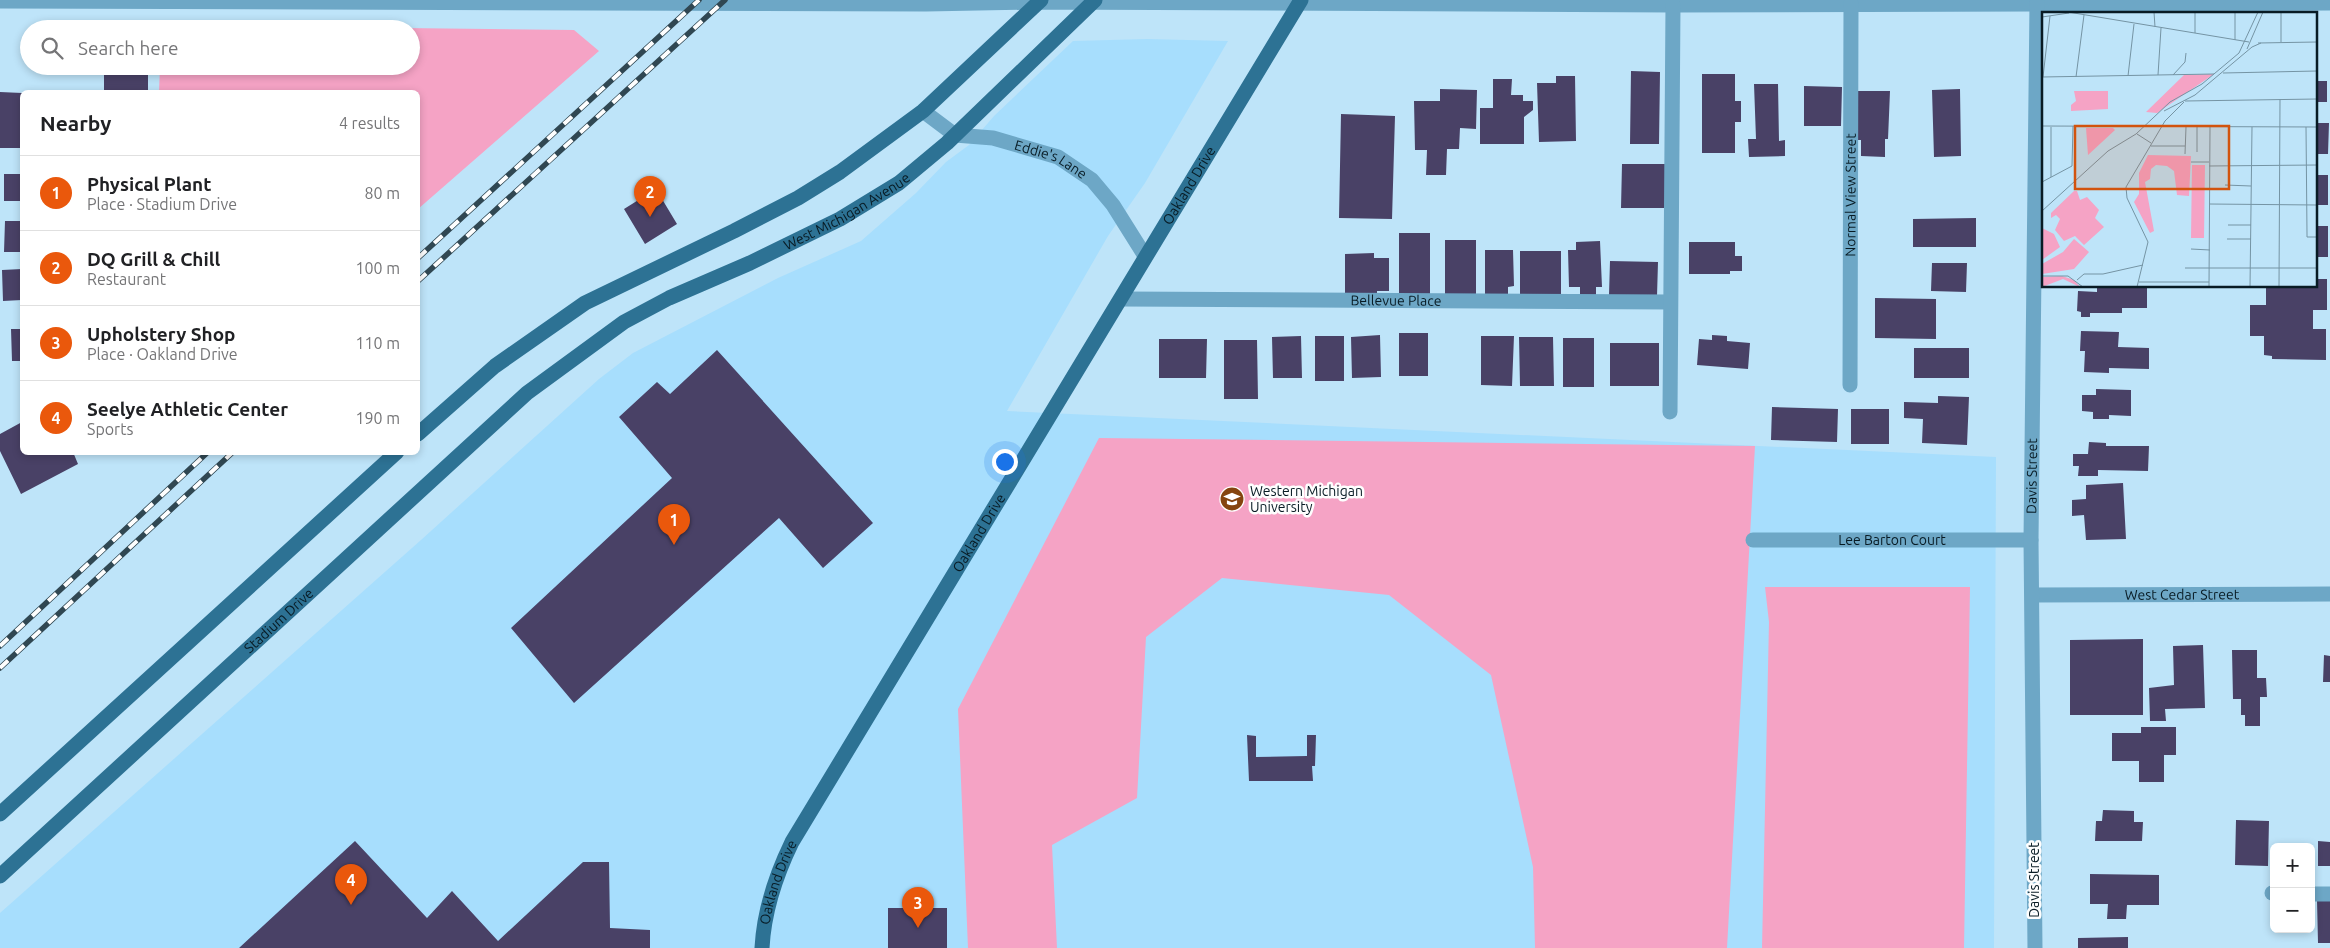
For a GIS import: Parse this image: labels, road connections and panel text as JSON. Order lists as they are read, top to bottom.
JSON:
{
  "streets": {
    "main road": ["Oakland Drive", "West Michigan Avenue", "Stadium Drive"],
    "street": [
      "Eddie's Lane",
      "Normal View Street",
      "Bellevue Place",
      "Davis Street",
      "Lee Barton Court",
      "West Cedar Street"
    ]
  },
  "crossings": [
    ["Eddie's Lane", "Oakland Drive"],
    ["Eddie's Lane", "West Michigan Avenue"],
    ["Oakland Drive", "Bellevue Place"],
    ["West Michigan Avenue", "Stadium Drive"],
    ["Davis Street", "Lee Barton Court"],
    ["Davis Street", "West Cedar Street"]
  ],
  "places": {
    "school or university": ["Western Michigan University"]
  },
  "page": {
    "search": "Search here",
    "heading": ["Nearby", "4 results"],
    "list": [
      {
        "mark": "1",
        "name": "Physical Plant",
        "note": "Place · Stadium Drive",
        "value": "80 m"
      },
      {
        "mark": "2",
        "name": "DQ Grill & Chill",
        "note": "Restaurant",
        "value": "100 m"
      },
      {
        "mark": "3",
        "name": "Upholstery Shop",
        "note": "Place · Oakland Drive",
        "value": "110 m"
      },
      {
        "mark": "4",
        "name": "Seelye Athletic Center",
        "note": "Sports",
        "value": "190 m"
      }
    ],
    "pins": [
      "2",
      "1",
      "4",
      "3"
    ],
    "map_buttons": ["+", "−"]
  }
}
